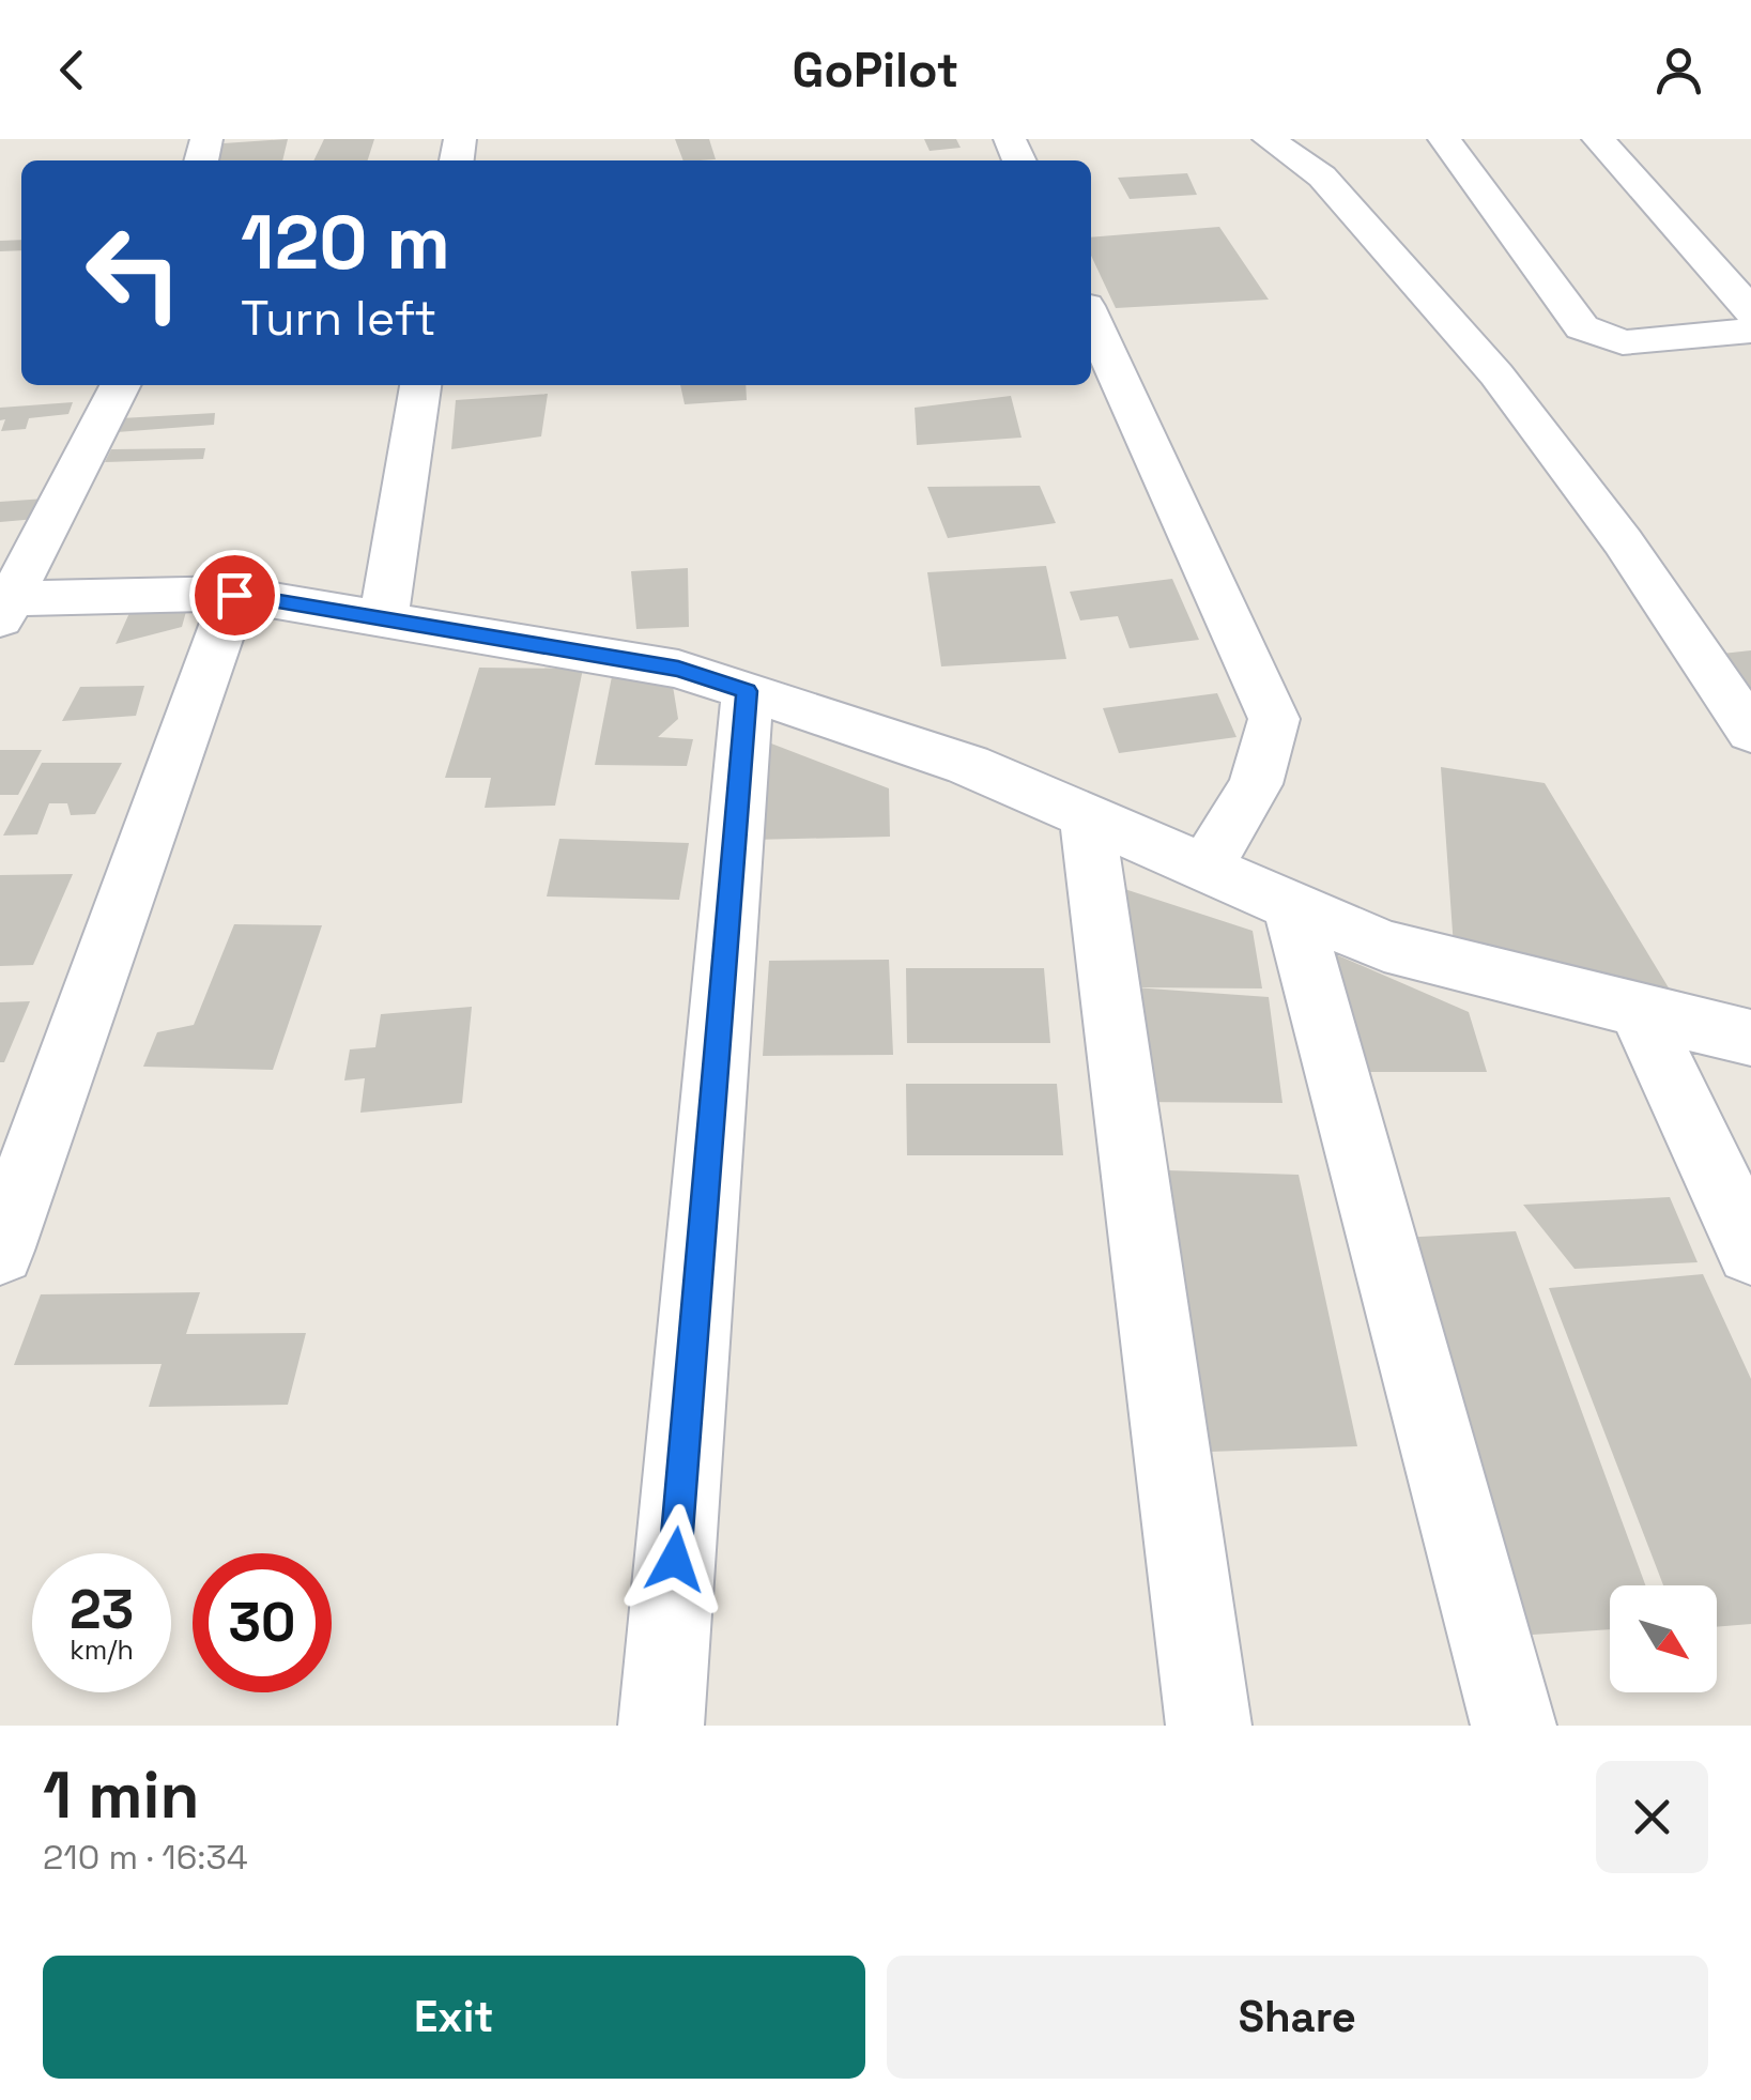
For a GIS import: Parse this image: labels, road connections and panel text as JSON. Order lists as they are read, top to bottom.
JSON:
{
  "north": "bottom right",
  "page": {
    "header": "GoPilot",
    "turn": ["120 m", "Turn left"],
    "speed": "23 km/h",
    "limit": "30",
    "heading": ["1 min", "210 m · 16:34"],
    "buttons": ["Exit", "Share"]
  }
}
